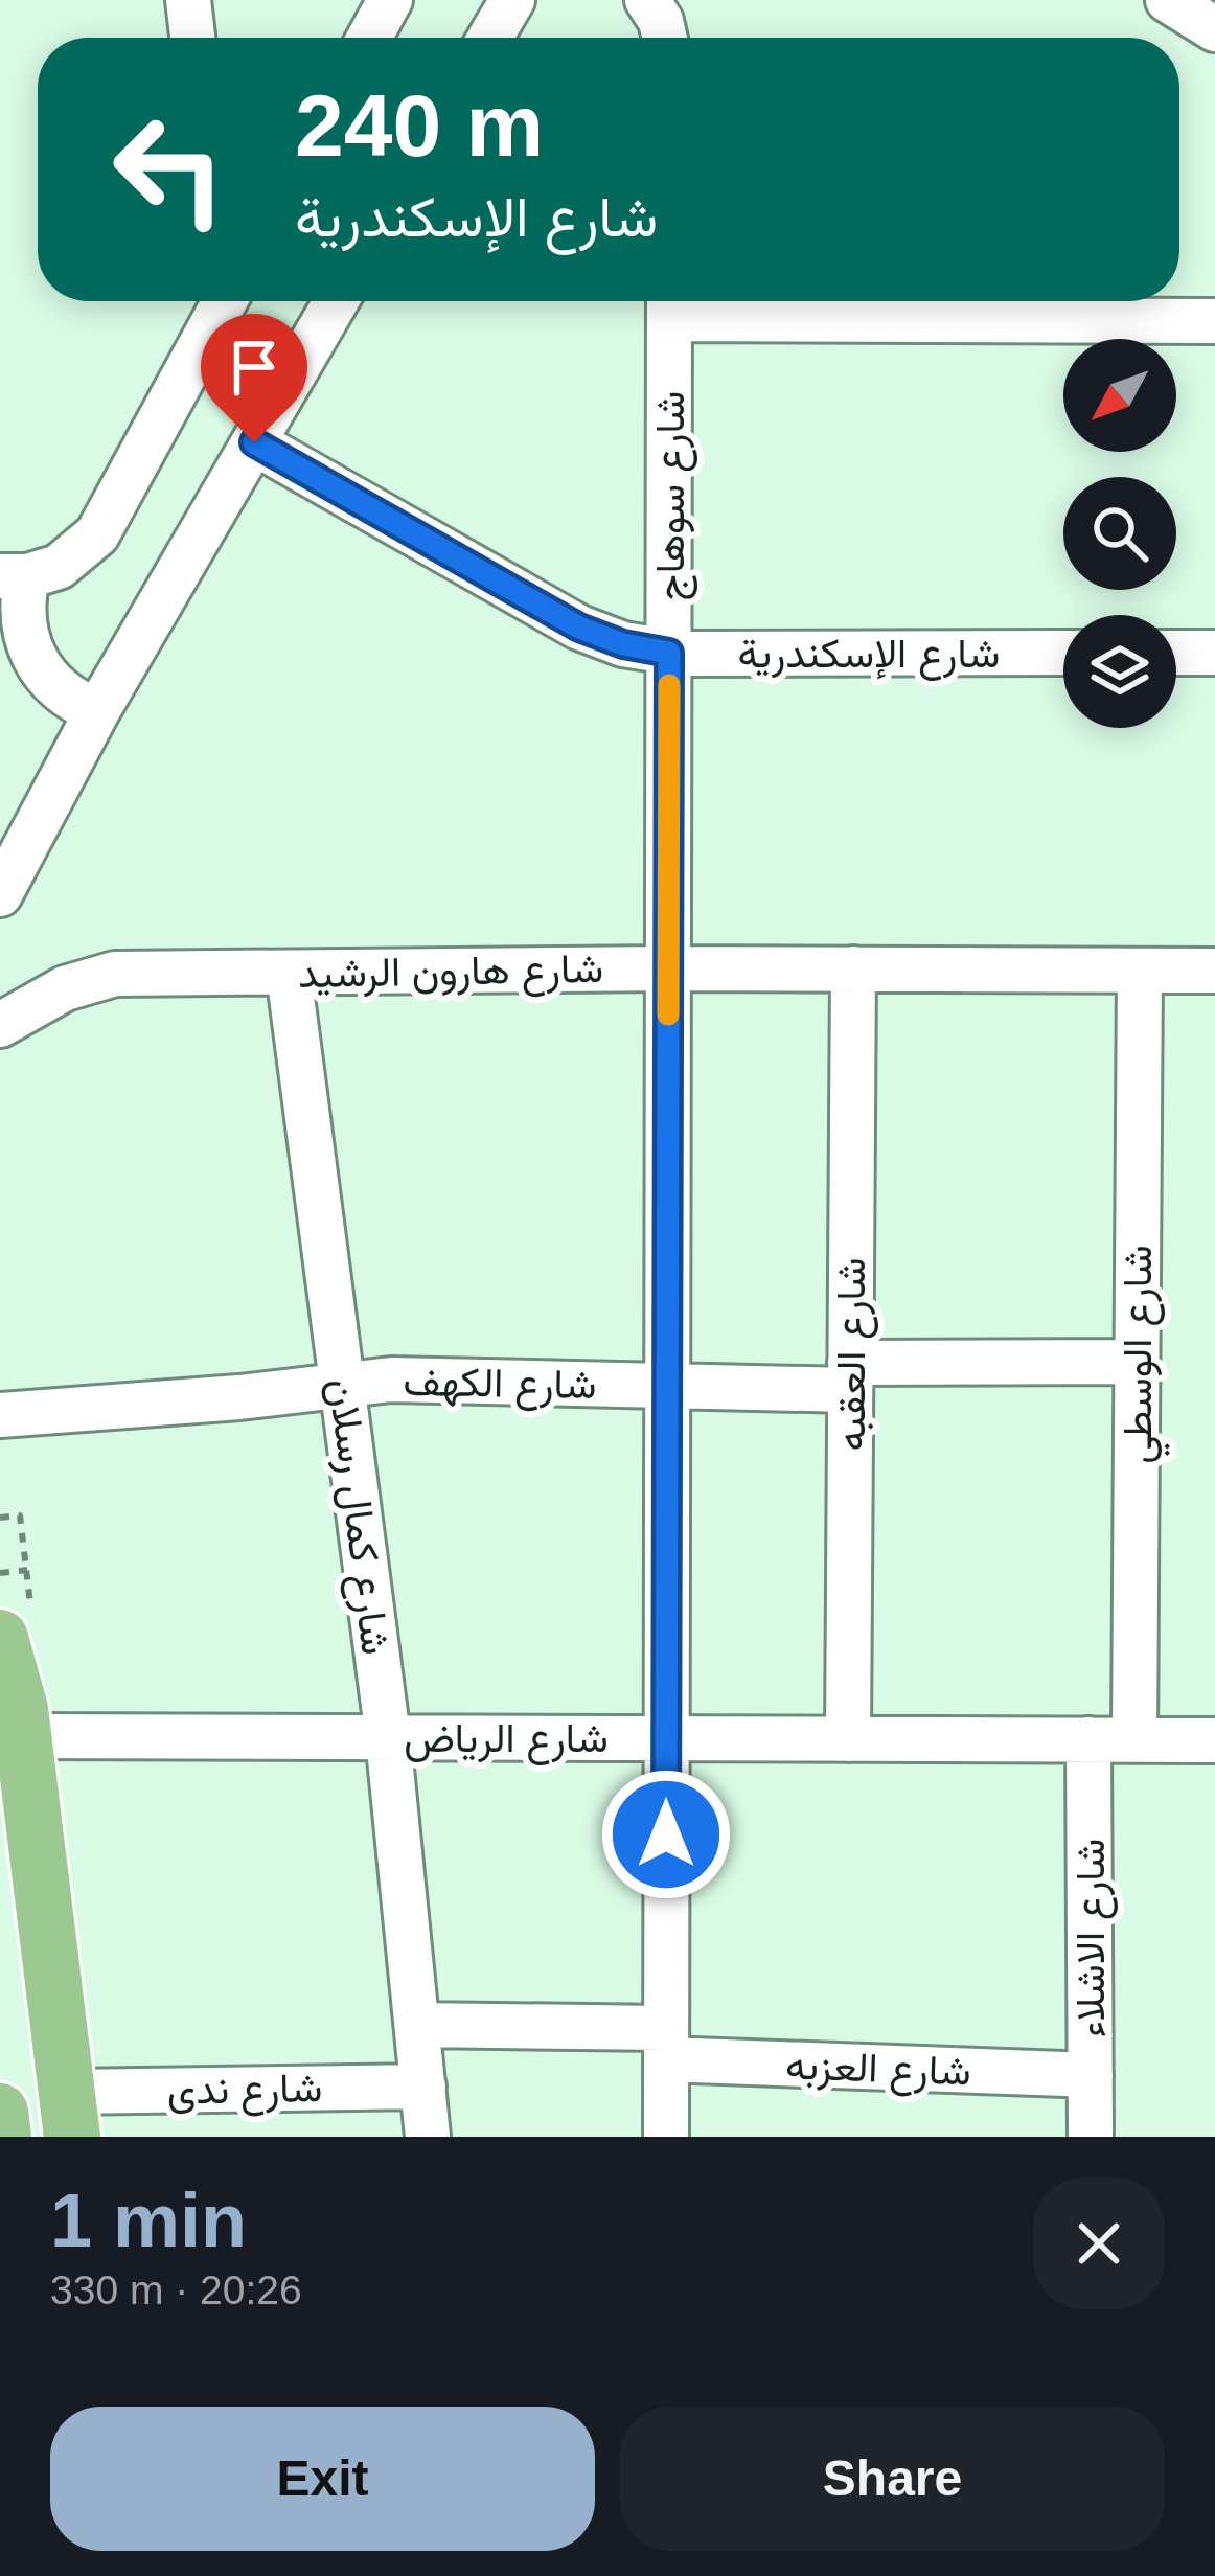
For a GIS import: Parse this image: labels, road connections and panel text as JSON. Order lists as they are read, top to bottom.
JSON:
{
  "streets": {
    "street": [
      "شارع سوهاج",
      "شارع الإسكندرية",
      "شارع هارون الرشيد",
      "شارع العقبه",
      "شارع الوسطي",
      "شارع الكهف",
      "شارع كمال رسلان",
      "شارع الرياض",
      "شارع الاشلاء",
      "شارع العزبه",
      "شارع ندى"
    ]
  },
  "crossings": [
    ["شارع سوهاج", "شارع الإسكندرية"],
    ["شارع سوهاج", "شارع هارون الرشيد"],
    ["شارع سوهاج", "شارع الكهف"],
    ["شارع سوهاج", "شارع الرياض"],
    ["شارع سوهاج", "شارع العزبه"],
    ["شارع هارون الرشيد", "شارع العقبه"],
    ["شارع هارون الرشيد", "شارع الوسطي"],
    ["شارع هارون الرشيد", "شارع كمال رسلان"],
    ["شارع العقبه", "شارع الكهف"],
    ["شارع العقبه", "شارع الرياض"],
    ["شارع الوسطي", "شارع الكهف"],
    ["شارع الوسطي", "شارع الرياض"],
    ["شارع الكهف", "شارع كمال رسلان"],
    ["شارع كمال رسلان", "شارع الرياض"],
    ["شارع كمال رسلان", "شارع ندى"],
    ["شارع الرياض", "شارع الاشلاء"],
    ["شارع الاشلاء", "شارع العزبه"]
  ],
  "north": "bottom left",
  "page": {
    "turn": ["240 m", "شارع الإسكندرية"],
    "heading": ["1 min", "330 m · 20:26"],
    "buttons": ["Exit", "Share"]
  }
}
